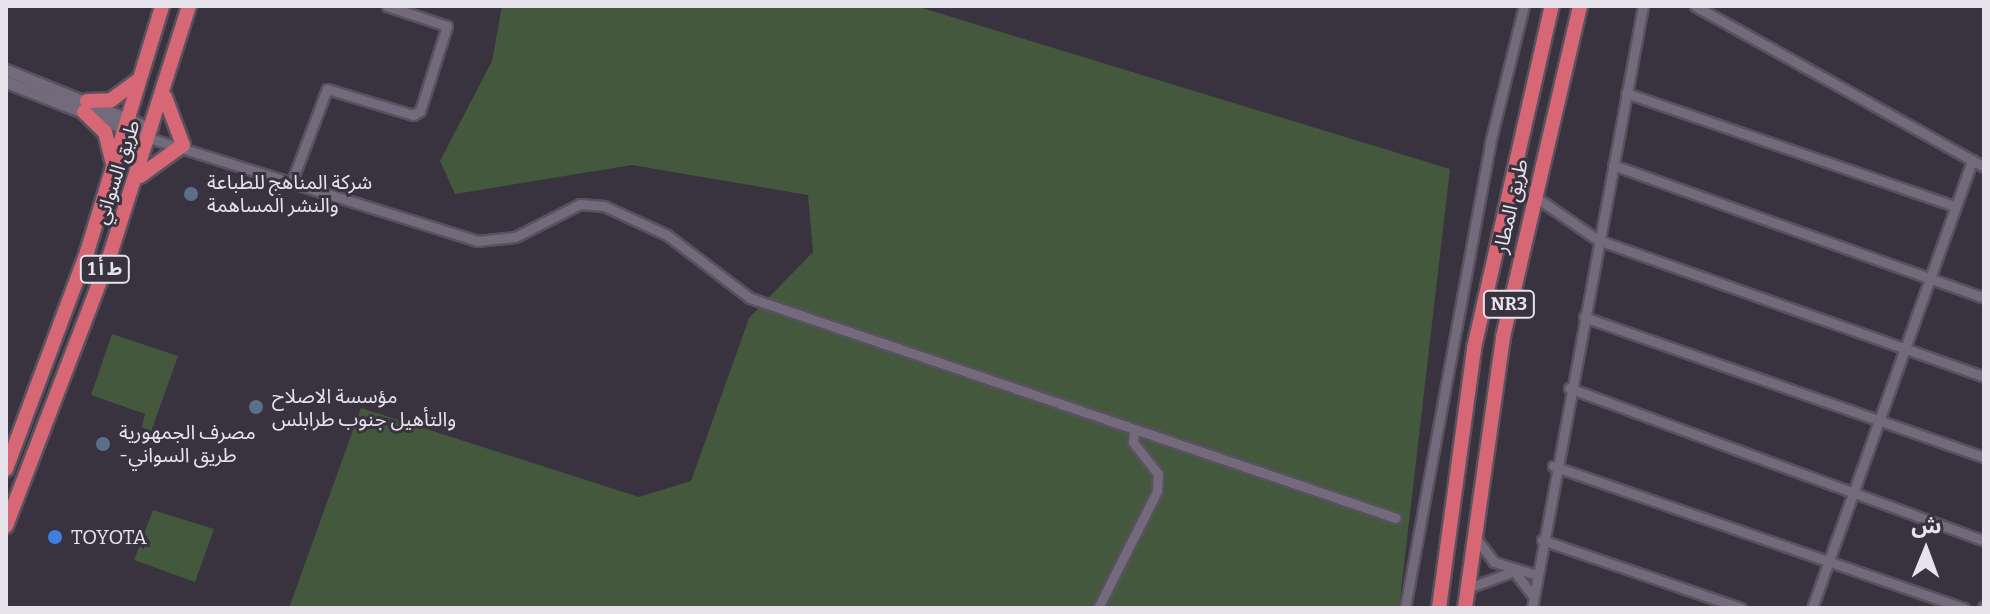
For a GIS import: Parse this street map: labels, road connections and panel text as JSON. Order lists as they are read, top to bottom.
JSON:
{
  "streets": {
    "highway": [
      "طريق السواني",
      "طريق المطار",
      "ط أ 1",
      "NR3"
    ]
  },
  "places": [
    "شركة المناهج للطباعة والنشر المساهمة",
    "مؤسسة الاصلاح والتأهيل جنوب طرابلس",
    "مصرف الجمهورية -طريق السواني",
    "TOYOTA"
  ],
  "north": "top"
}
